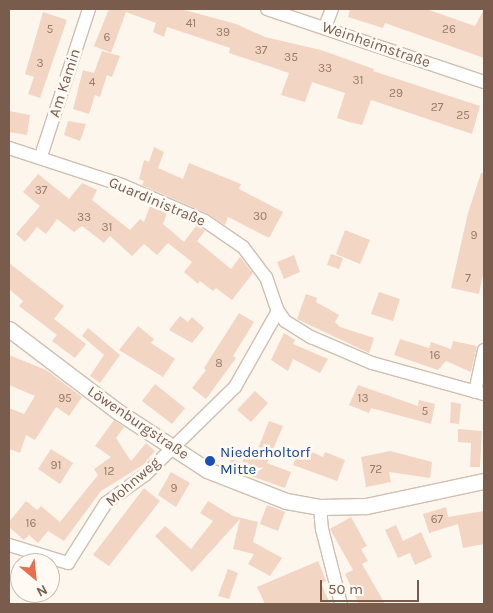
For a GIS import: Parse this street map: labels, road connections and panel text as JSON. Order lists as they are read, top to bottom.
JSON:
{
  "streets": {
    "street": [
      "Weinheimstraße",
      "Am Kamin",
      "Guardinistraße",
      "Löwenburgstraße",
      "Mohnweg"
    ]
  },
  "crossings": [
    ["Am Kamin", "Guardinistraße"],
    ["Guardinistraße", "Mohnweg"],
    ["Löwenburgstraße", "Mohnweg"]
  ],
  "places": ["Niederholtorf Mitte"],
  "house_numbers": [
    "41",
    "5",
    "26",
    "39",
    "6",
    "37",
    "35",
    "3",
    "33",
    "31",
    "4",
    "29",
    "27",
    "25",
    "37",
    "30",
    "33",
    "31",
    "9",
    "7",
    "16",
    "8",
    "95",
    "13",
    "5",
    "91",
    "72",
    "12",
    "9",
    "67",
    "16"
  ],
  "scale_bar": "50 m",
  "north": "bottom right"
}
